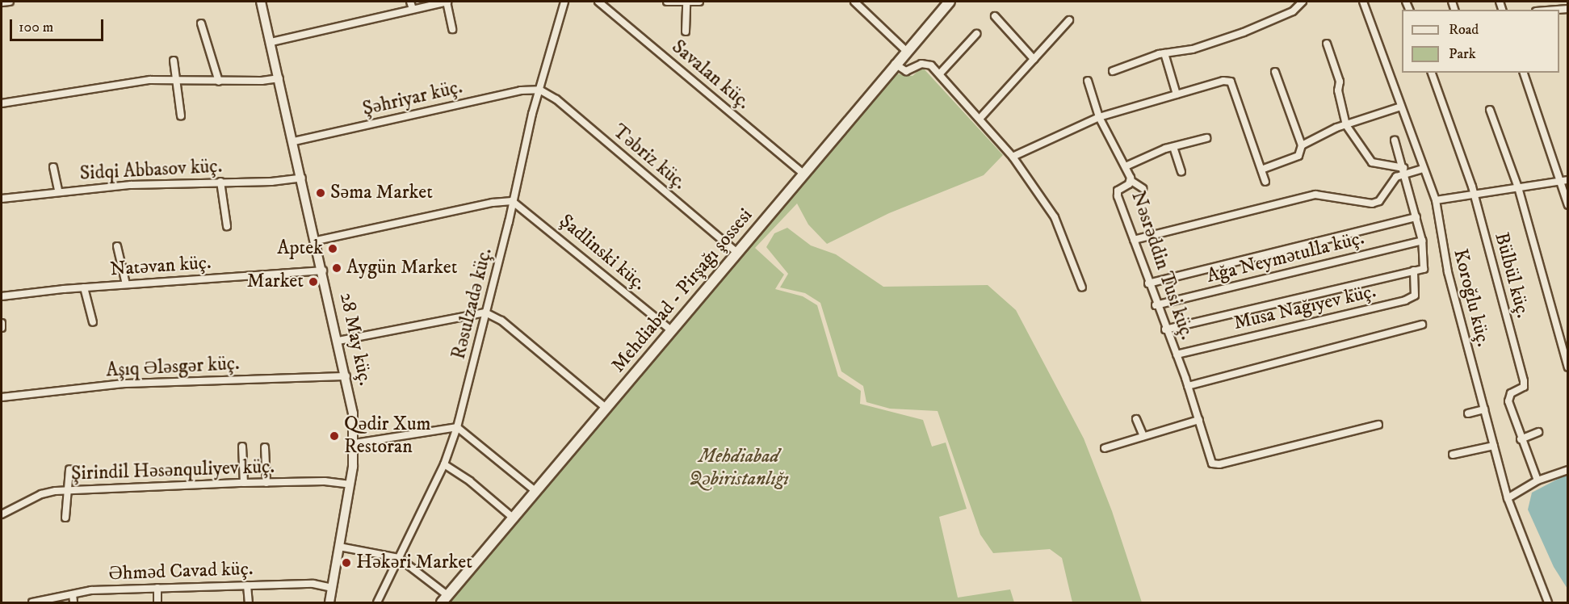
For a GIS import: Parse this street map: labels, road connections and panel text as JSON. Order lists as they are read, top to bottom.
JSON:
{
  "streets": {
    "main road": ["Mehdiabad - Pirşağı şossesi"],
    "street": [
      "Savalan küç.",
      "Şəhriyar küç.",
      "Təbriz küç.",
      "Sidqi Abbasov küç.",
      "Şadlinski küç.",
      "Ağa Neymətulla küç.",
      "Nəsrəddin Tusi küç.",
      "Natəvan küç.",
      "Bülbül küç.",
      "Koroğlu küç.",
      "Rəsulzadə küç.",
      "Musa Nağıyev küç.",
      "28 May küç.",
      "Aşıq Ələsgər küç.",
      "Şirindil Həsənquliyev küç.",
      "Əhməd Cavad küç."
    ]
  },
  "crossings": [
    ["Savalan küç.", "Mehdiabad - Pirşağı şossesi"],
    ["Şəhriyar küç.", "Təbriz küç."],
    ["Şəhriyar küç.", "Rəsulzadə küç."],
    ["Şəhriyar küç.", "28 May küç."],
    ["Təbriz küç.", "Mehdiabad - Pirşağı şossesi"],
    ["Təbriz küç.", "Rəsulzadə küç."],
    ["Sidqi Abbasov küç.", "28 May küç."],
    ["Şadlinski küç.", "Mehdiabad - Pirşağı şossesi"],
    ["Şadlinski küç.", "Rəsulzadə küç."],
    ["Ağa Neymətulla küç.", "Nəsrəddin Tusi küç."],
    ["Nəsrəddin Tusi küç.", "Musa Nağıyev küç."],
    ["Natəvan küç.", "28 May küç."],
    ["28 May küç.", "Aşıq Ələsgər küç."],
    ["28 May küç.", "Şirindil Həsənquliyev küç."],
    ["28 May küç.", "Əhməd Cavad küç."]
  ],
  "parks": ["Mehdiabad Qəbiristanlığı"],
  "places": [
    "Səma Market",
    "Aptek",
    "Aygün Market",
    "Market",
    "Qədir Xum Restoran",
    "Həkəri Market"
  ],
  "legend": ["Road", "Park"],
  "scale_bar": "100 m"
}
